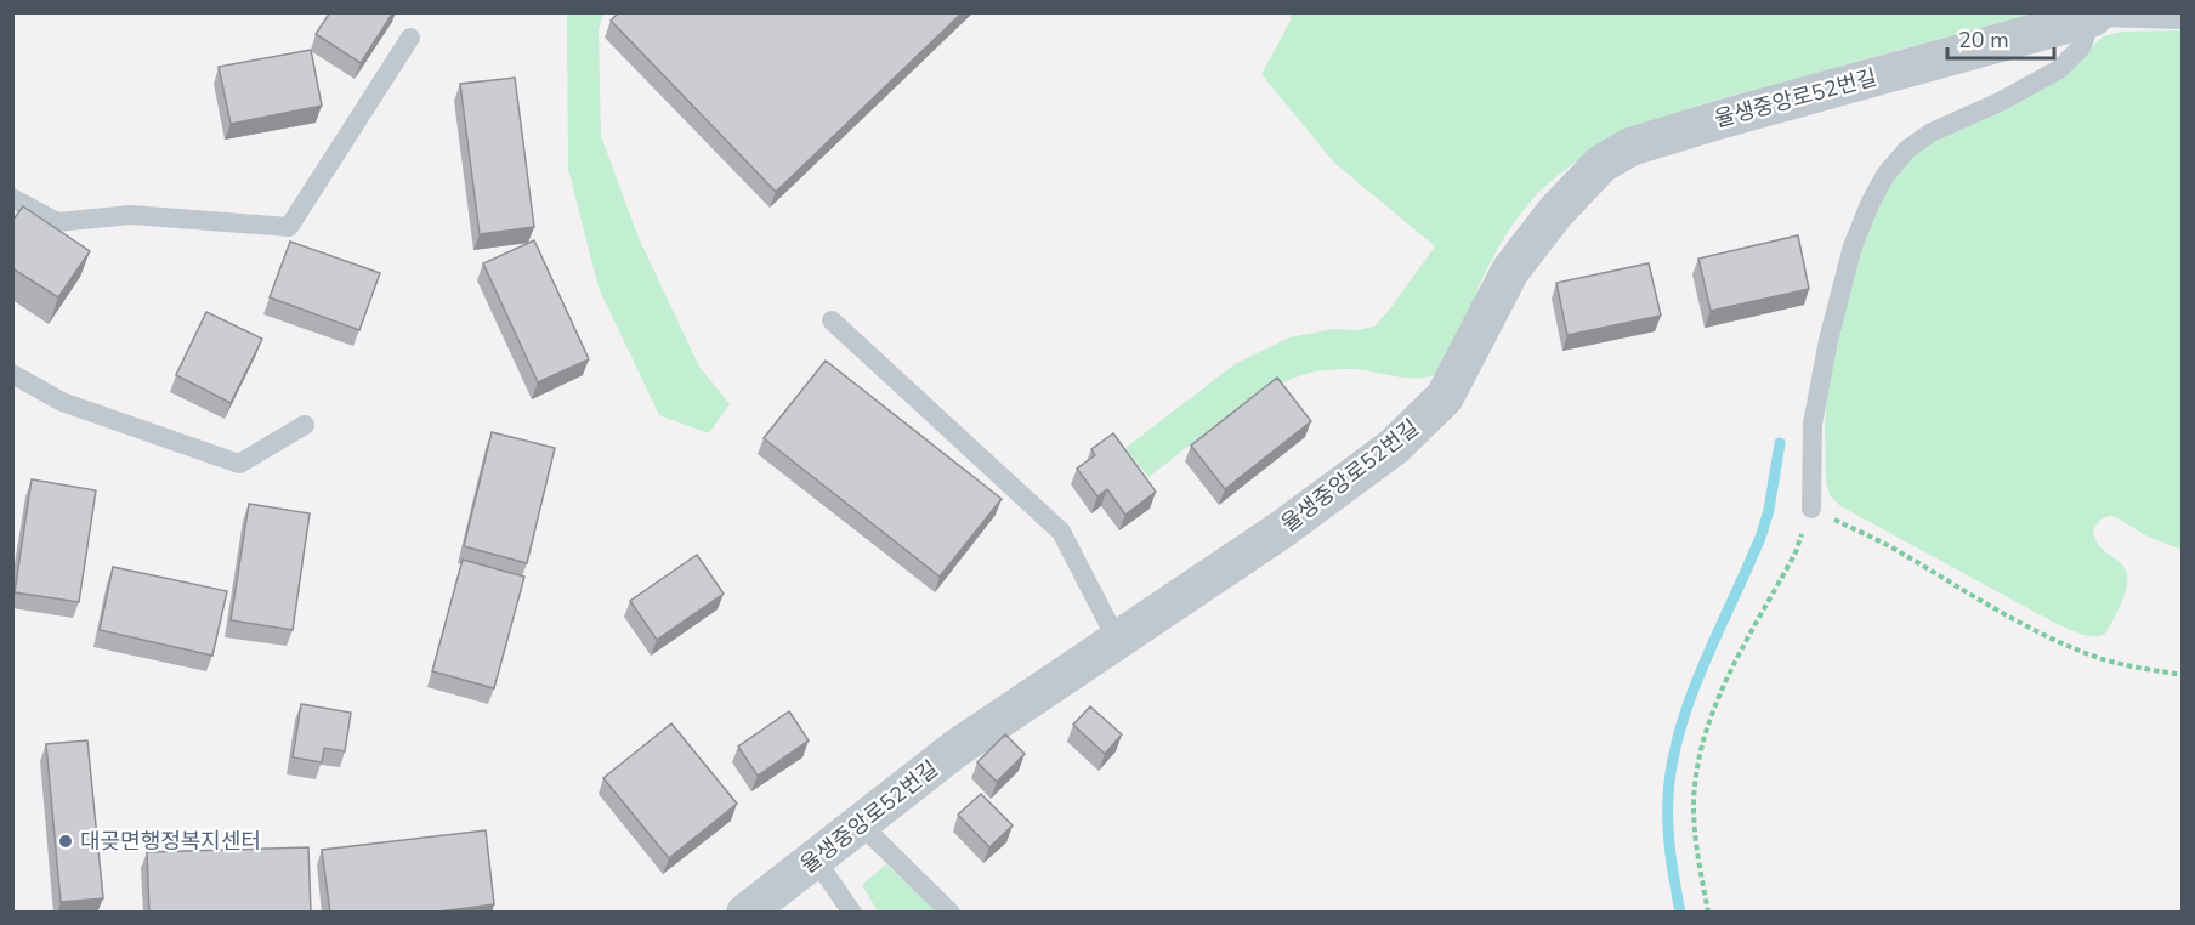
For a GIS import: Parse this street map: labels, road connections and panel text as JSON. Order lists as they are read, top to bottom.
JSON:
{
  "streets": {
    "street": ["율생중앙로52번길"]
  },
  "places": ["대곶면행정복지센터"],
  "scale_bar": "20 m"
}
